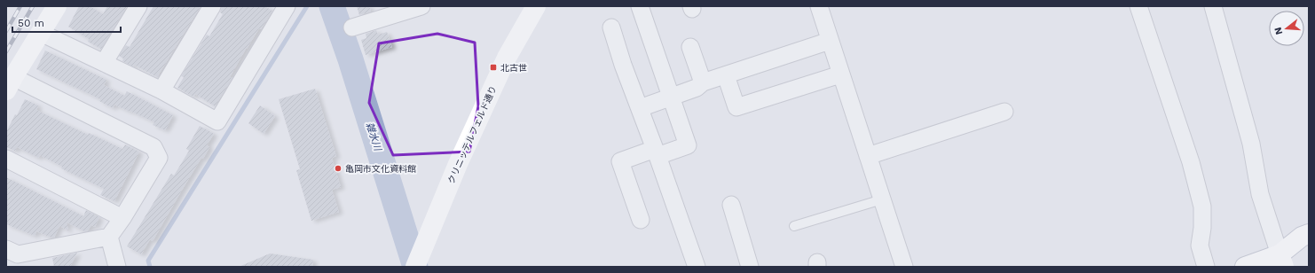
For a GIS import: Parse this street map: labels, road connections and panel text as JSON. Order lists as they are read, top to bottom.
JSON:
{
  "streets": {
    "street": ["クリニッテルフェルド通り"]
  },
  "water": ["雑水川"],
  "places": {
    "transit": ["北古世"],
    "other": ["亀岡市文化資料館"]
  },
  "scale_bar": "50 m",
  "north": "left"
}
